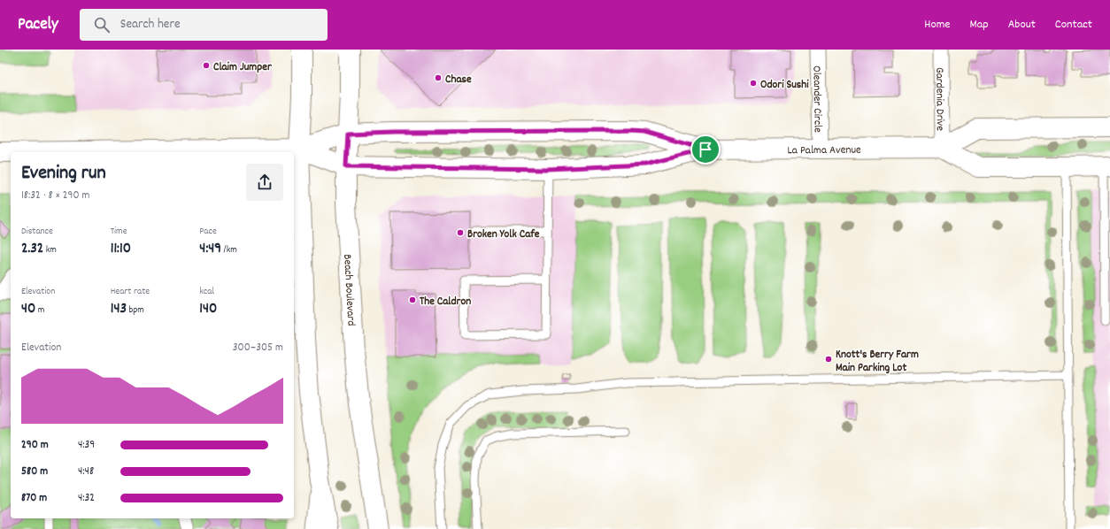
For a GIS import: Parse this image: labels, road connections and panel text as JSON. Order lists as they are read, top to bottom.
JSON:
{
  "streets": {
    "main road": ["La Palma Avenue", "Beach Boulevard"],
    "street": ["Oleander Circle", "Gardenia Drive"]
  },
  "crossings": [
    ["Oleander Circle", "La Palma Avenue"],
    ["Gardenia Drive", "La Palma Avenue"],
    ["La Palma Avenue", "Beach Boulevard"]
  ],
  "places": [
    "Claim Jumper",
    "Chase",
    "Odori Sushi",
    "Broken Yolk Cafe",
    "The Caldron",
    "Knott's Berry Farm Main Parking Lot"
  ],
  "page": {
    "header": "Pacely",
    "search": "Search here",
    "nav": [
      "Home",
      "Map",
      "About",
      "Contact"
    ],
    "heading": ["Evening run", "18:32 · 8 × 290 m"],
    "stats": [
      ["Distance", "2.32 km"],
      ["Time", "11:10"],
      ["Pace", "4:49 /km"],
      ["Elevation", "40 m"],
      ["Heart rate", "143 bpm"],
      ["kcal", "140"]
    ],
    "chart": ["Elevation", "300–305 m"],
    "list": [
      {
        "name": "290 m",
        "note": "4:39"
      },
      {
        "name": "580 m",
        "note": "4:48"
      },
      {
        "name": "870 m",
        "note": "4:32"
      }
    ]
  }
}
